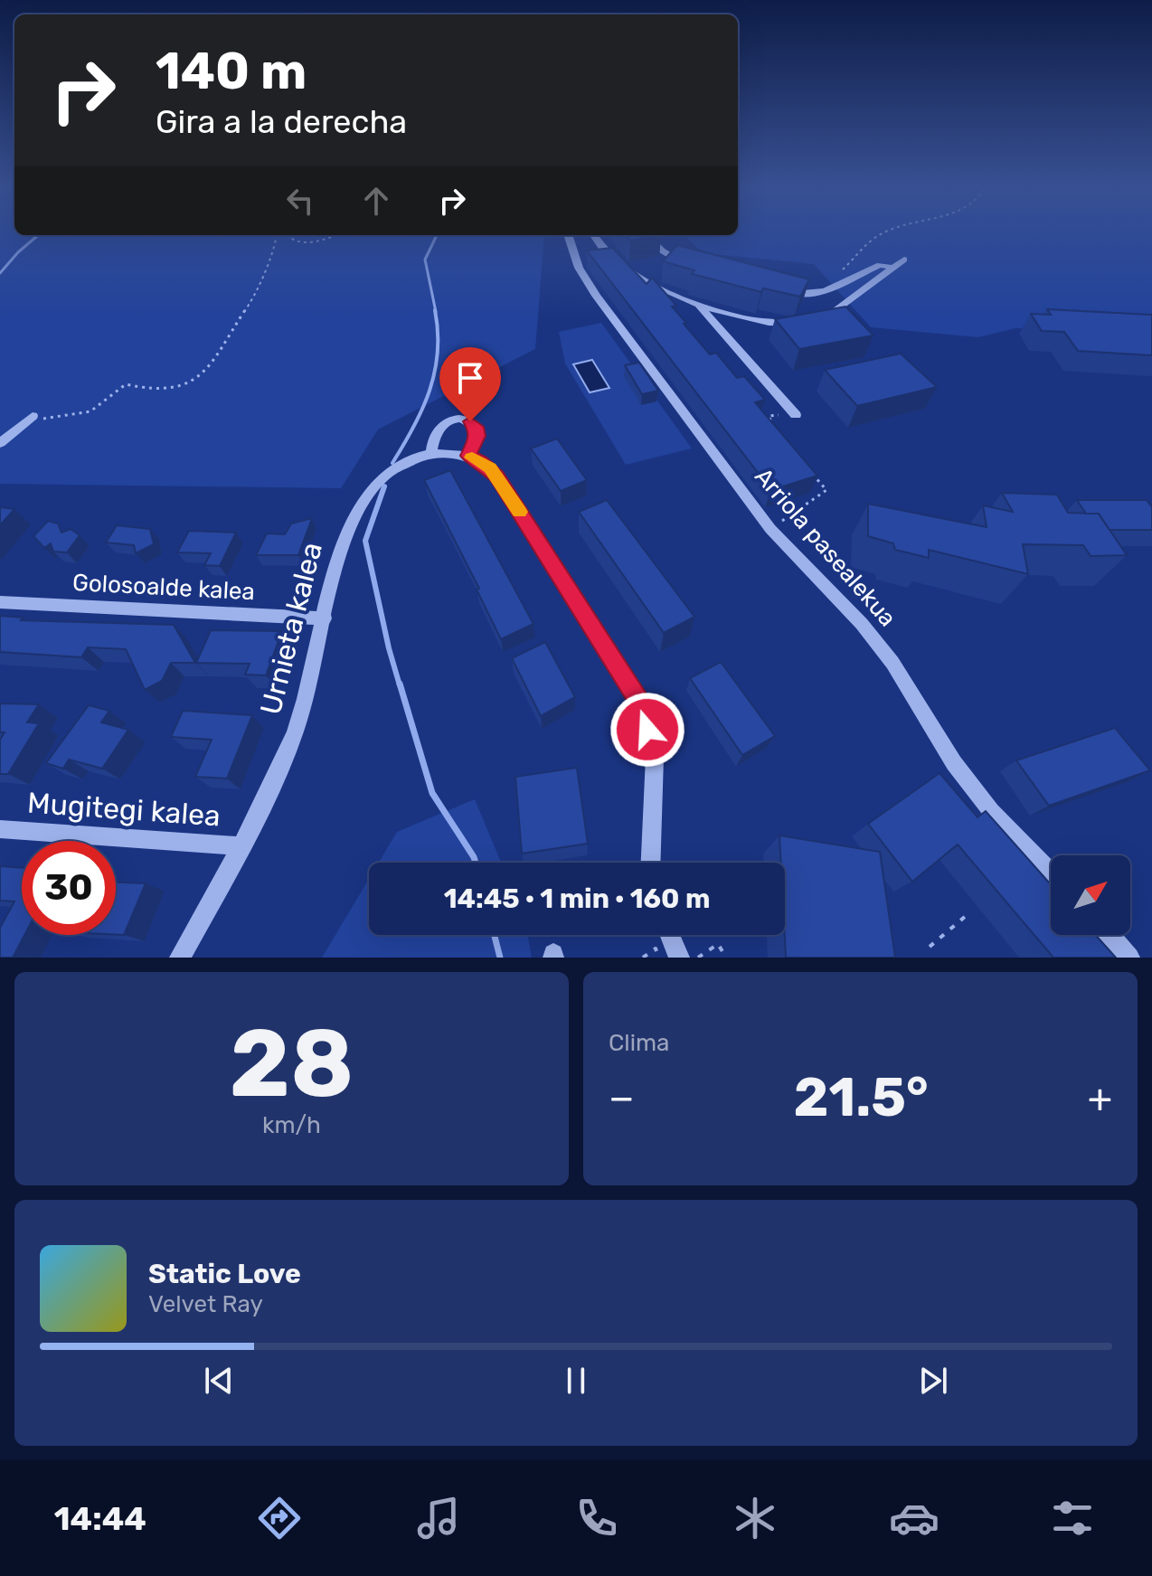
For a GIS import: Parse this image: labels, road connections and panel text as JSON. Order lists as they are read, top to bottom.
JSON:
{
  "streets": {
    "street": [
      "Arriola pasealekua",
      "Golosoalde kalea",
      "Urnieta kalea",
      "Mugitegi kalea"
    ]
  },
  "crossings": [
    ["Golosoalde kalea", "Urnieta kalea"],
    ["Urnieta kalea", "Mugitegi kalea"]
  ],
  "north": "top right",
  "page": {
    "turn": ["140 m", "Gira a la derecha"],
    "limit": "30",
    "trip": "14:45 · 1 min · 160 m",
    "tile": [
      ["28", "km/h"],
      "Clima"
    ],
    "heat": ["−", "21.5°", "+"],
    "song": ["Static Love", "Velvet Ray"],
    "tabs": "14:44"
  }
}
